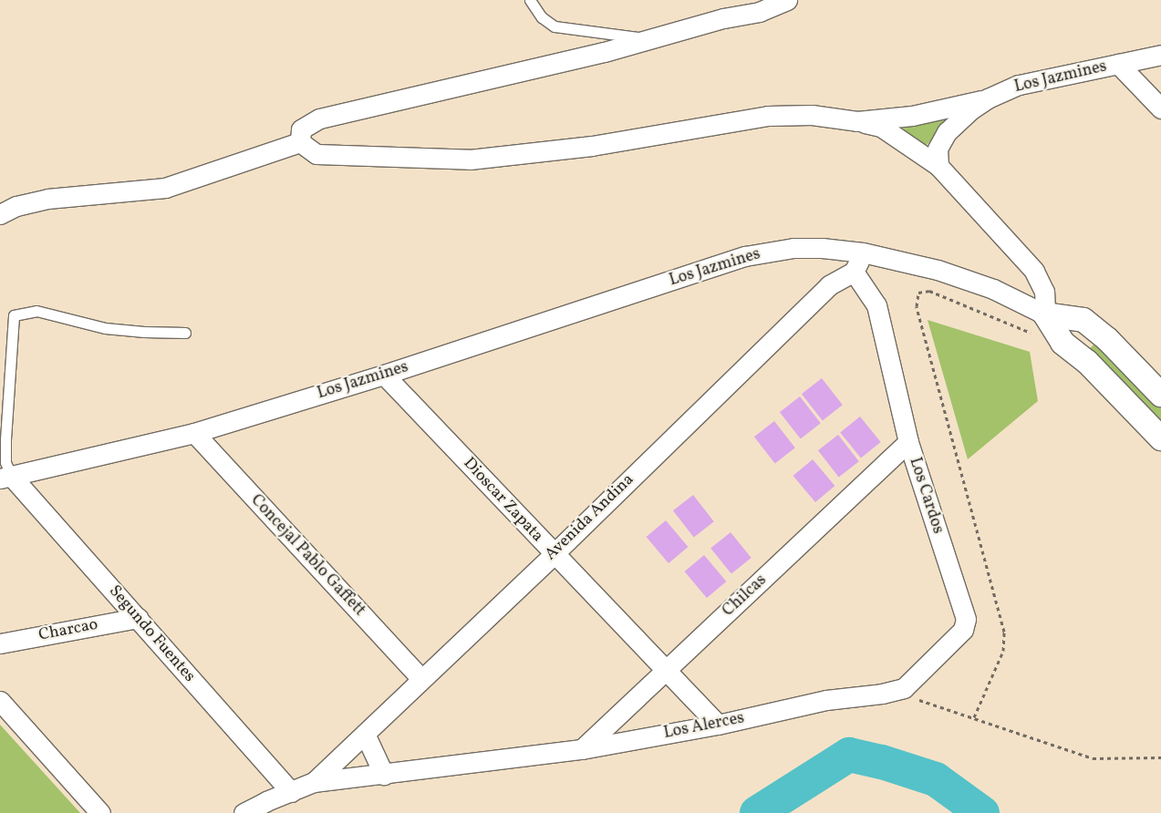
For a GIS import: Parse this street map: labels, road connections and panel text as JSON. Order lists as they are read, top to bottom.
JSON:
{
  "streets": {
    "street": [
      "Los Jazmines",
      "Los Cardos",
      "Dioscar Zapata",
      "Avenida Andina",
      "Concejal Pablo Gaffett",
      "Chilcas",
      "Charcao",
      "Segundo Fuentes",
      "Los Alerces"
    ]
  },
  "crossings": [
    ["Los Jazmines", "Dioscar Zapata"],
    ["Los Jazmines", "Concejal Pablo Gaffett"],
    ["Los Jazmines", "Segundo Fuentes"],
    ["Los Cardos", "Avenida Andina"],
    ["Los Cardos", "Chilcas"],
    ["Los Cardos", "Los Alerces"],
    ["Dioscar Zapata", "Avenida Andina"],
    ["Dioscar Zapata", "Chilcas"],
    ["Dioscar Zapata", "Los Alerces"],
    ["Avenida Andina", "Concejal Pablo Gaffett"],
    ["Avenida Andina", "Los Alerces"],
    ["Chilcas", "Los Alerces"],
    ["Charcao", "Segundo Fuentes"],
    ["Segundo Fuentes", "Los Alerces"]
  ]
}
